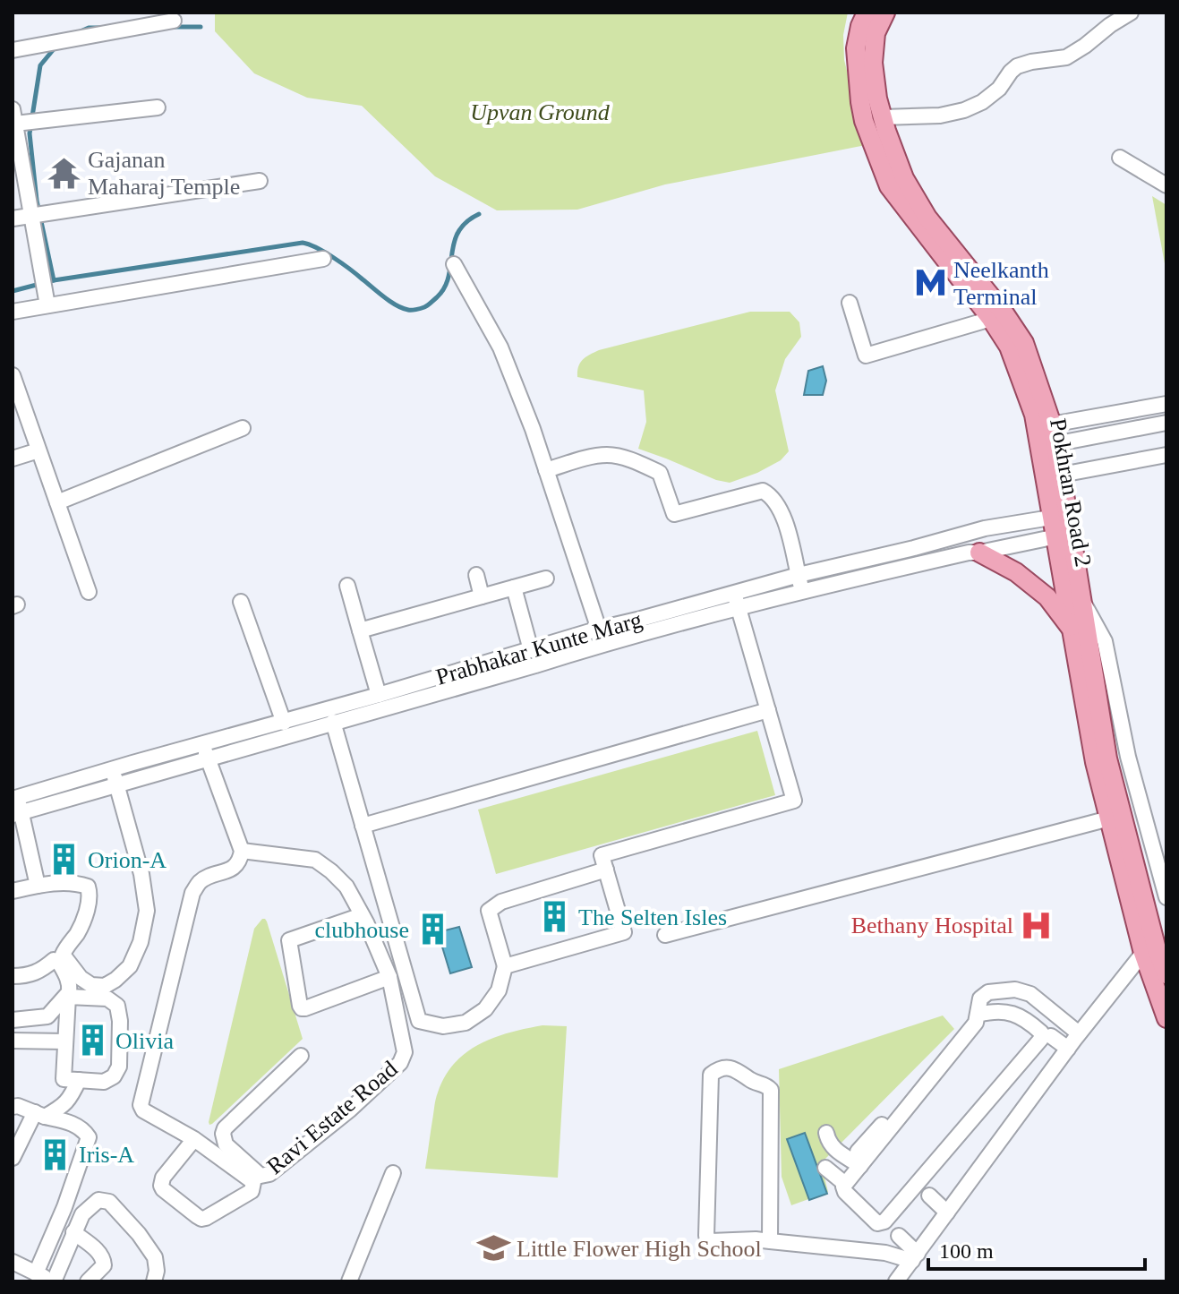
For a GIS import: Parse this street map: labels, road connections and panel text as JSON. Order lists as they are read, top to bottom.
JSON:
{
  "streets": {
    "main road": ["Pokhran Road 2"],
    "street": ["Prabhakar Kunte Marg", "Ravi Estate Road"]
  },
  "crossings": [
    ["Pokhran Road 2", "Prabhakar Kunte Marg"]
  ],
  "parks": ["Upvan Ground"],
  "places": {
    "temple": ["Gajanan Maharaj Temple"],
    "metro station": ["Neelkanth Terminal"],
    "building": [
      "Orion-A",
      "The Selten Isles",
      "clubhouse",
      "Olivia",
      "Iris-A"
    ],
    "hospital": ["Bethany Hospital"],
    "school or university": ["Little Flower High School"]
  },
  "scale_bar": "100 m"
}
